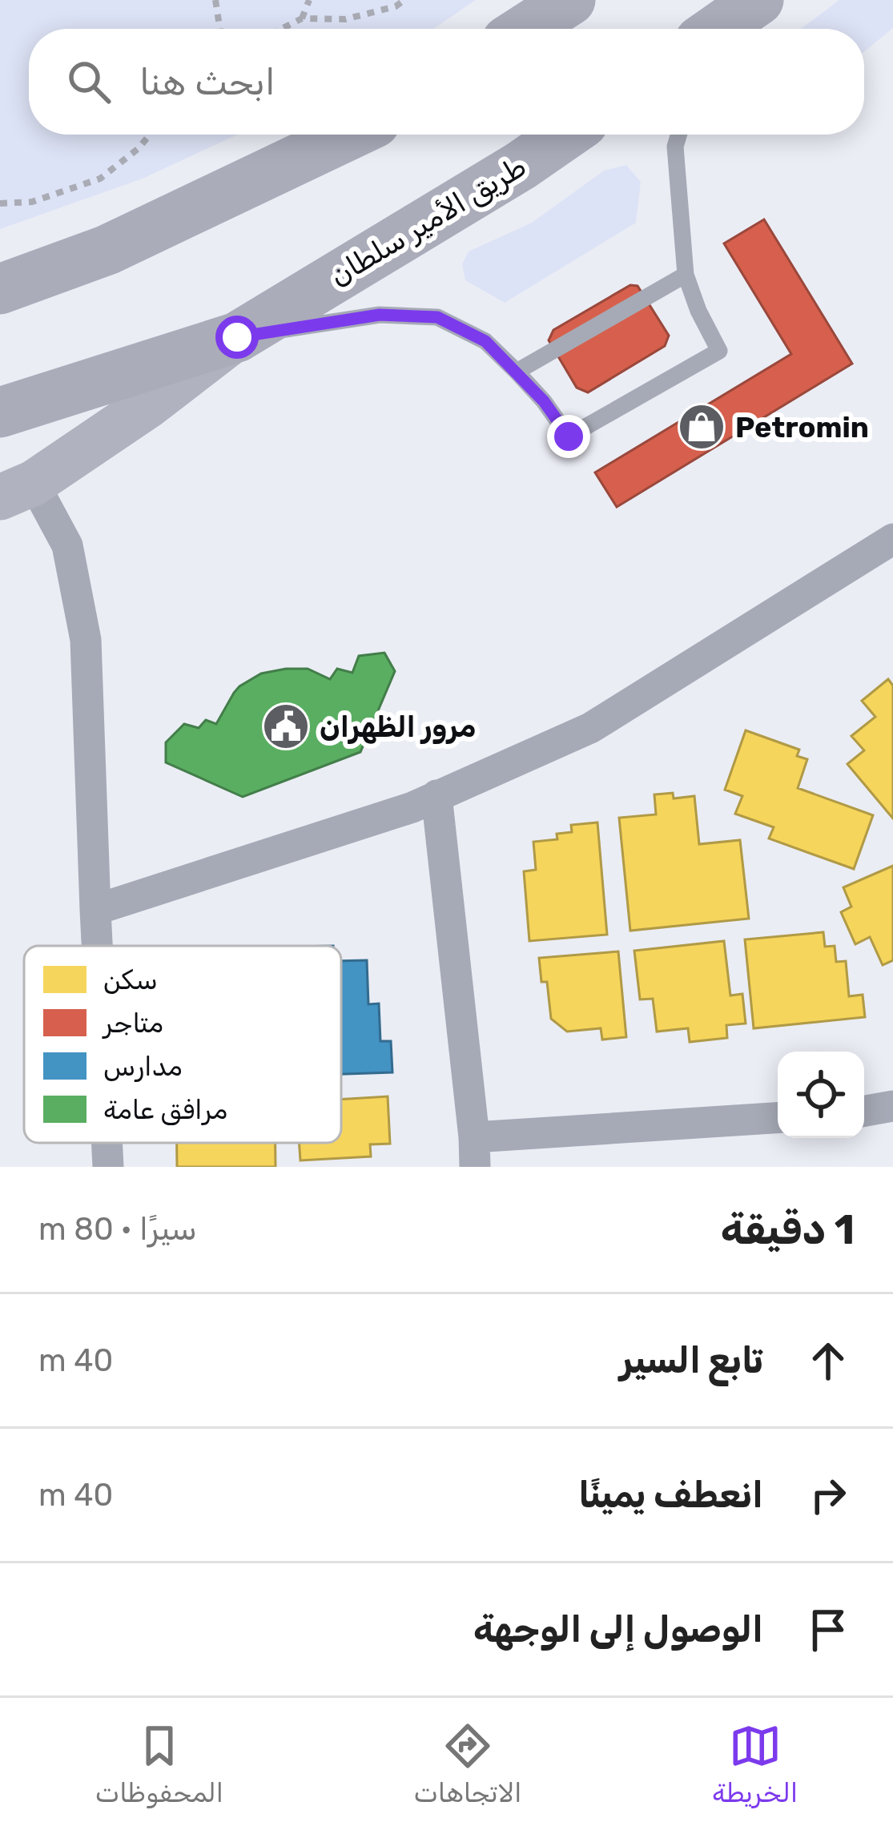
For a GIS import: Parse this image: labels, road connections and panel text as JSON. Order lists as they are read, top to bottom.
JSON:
{
  "streets": {
    "main road": ["طريق الأمير سلطان"]
  },
  "places": {
    "shop": ["Petromin"],
    "public building": ["مرور الظهران"]
  },
  "legend": [
    "سكن",
    "متاجر",
    "مدارس",
    "مرافق عامة"
  ],
  "page": {
    "search": "ابحث هنا",
    "heading": ["1 دقيقة", "سيرًا · 80 m"],
    "list": [
      ["تابع السير", "40 m"],
      ["انعطف يمينًا", "40 m"],
      "الوصول إلى الوجهة"
    ],
    "nav": ["الخريطة", "الاتجاهات", "المحفوظات"]
  }
}
